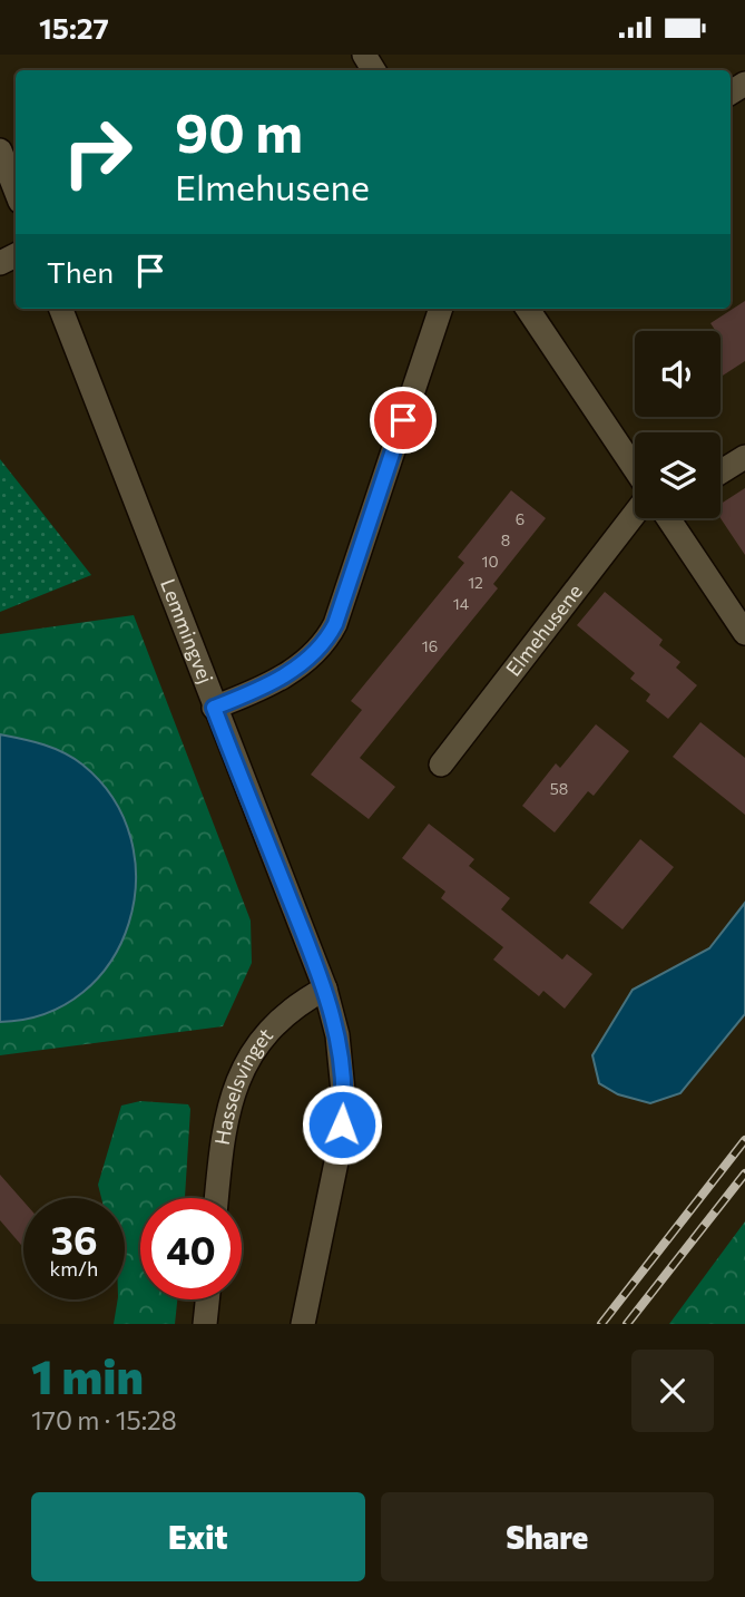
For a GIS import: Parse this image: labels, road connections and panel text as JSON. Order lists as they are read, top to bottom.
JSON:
{
  "streets": {
    "street": ["Elmehusene", "Lemmingvej", "Hasselsvinget"]
  },
  "crossings": [
    ["Lemmingvej", "Hasselsvinget"]
  ],
  "house_numbers": [
    "6",
    "8",
    "10",
    "12",
    "14",
    "16",
    "58"
  ],
  "page": {
    "status": "15:27",
    "turn": ["90 m", "Elmehusene"],
    "then": "Then",
    "speed": "36 km/h",
    "limit": "40",
    "heading": ["1 min", "170 m · 15:28"],
    "buttons": ["Exit", "Share"]
  }
}
